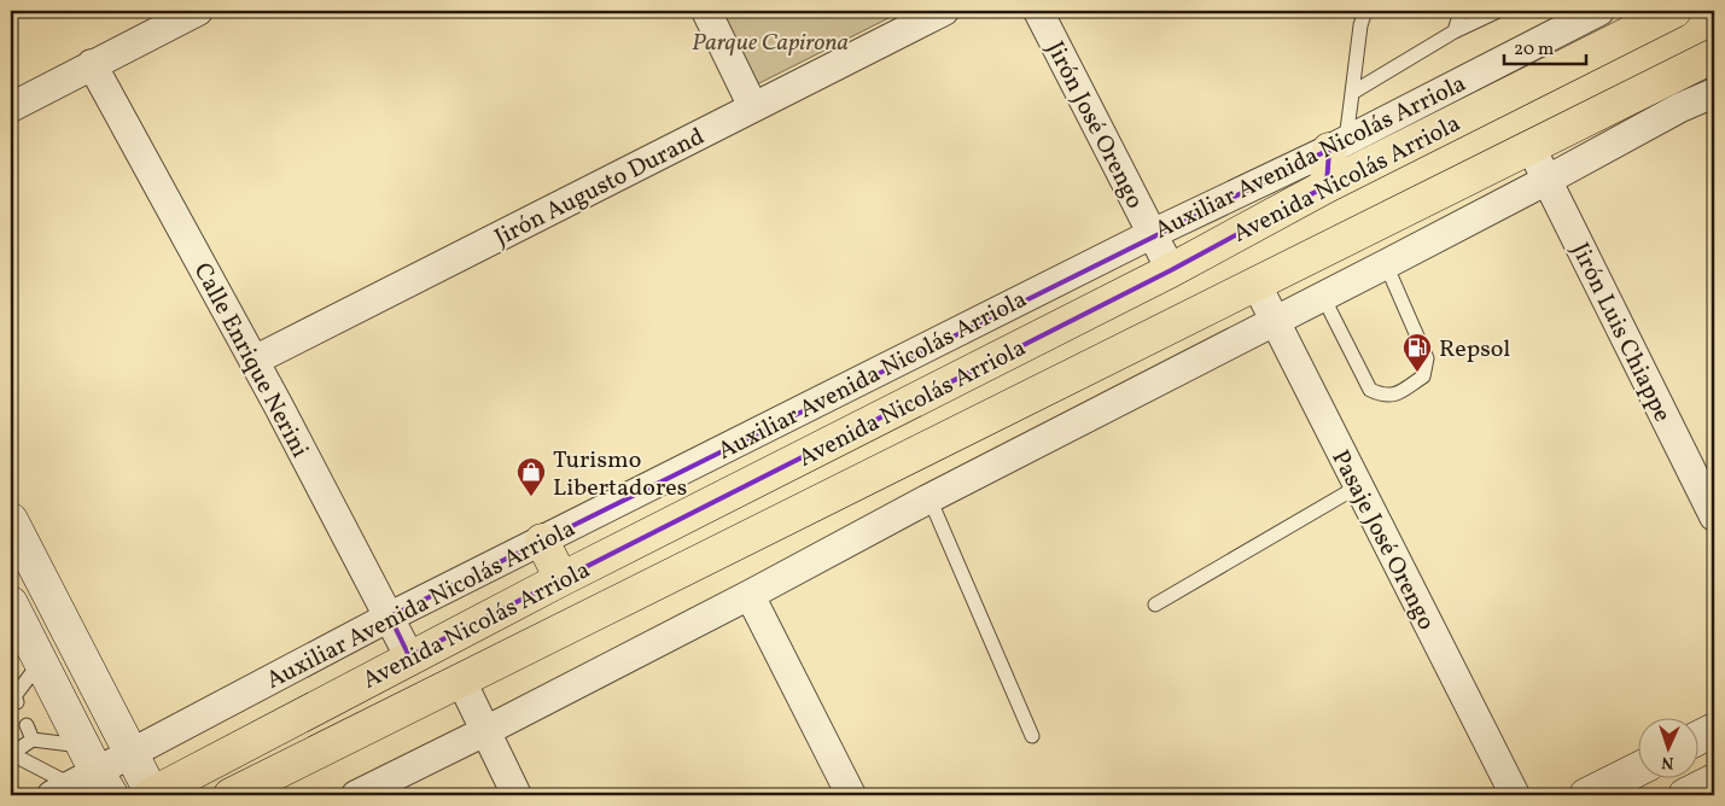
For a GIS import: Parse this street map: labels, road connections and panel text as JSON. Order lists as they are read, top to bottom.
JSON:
{
  "streets": {
    "main road": ["Avenida Nicolás Arriola"],
    "street": [
      "Jirón José Orengo",
      "Auxiliar Avenida Nicolás Arriola",
      "Jirón Augusto Durand",
      "Jirón Luis Chiappe",
      "Calle Enrique Nerini",
      "Pasaje José Orengo"
    ]
  },
  "crossings": [
    ["Jirón José Orengo", "Auxiliar Avenida Nicolás Arriola"],
    ["Jirón José Orengo", "Avenida Nicolás Arriola"],
    ["Auxiliar Avenida Nicolás Arriola", "Calle Enrique Nerini"],
    ["Avenida Nicolás Arriola", "Jirón Luis Chiappe"],
    ["Avenida Nicolás Arriola", "Calle Enrique Nerini"],
    ["Avenida Nicolás Arriola", "Pasaje José Orengo"],
    ["Jirón Augusto Durand", "Calle Enrique Nerini"]
  ],
  "parks": ["Parque Capirona"],
  "places": {
    "fuel station": ["Repsol"],
    "shop": ["Turismo Libertadores"]
  },
  "scale_bar": "20 m",
  "north": "bottom"
}
